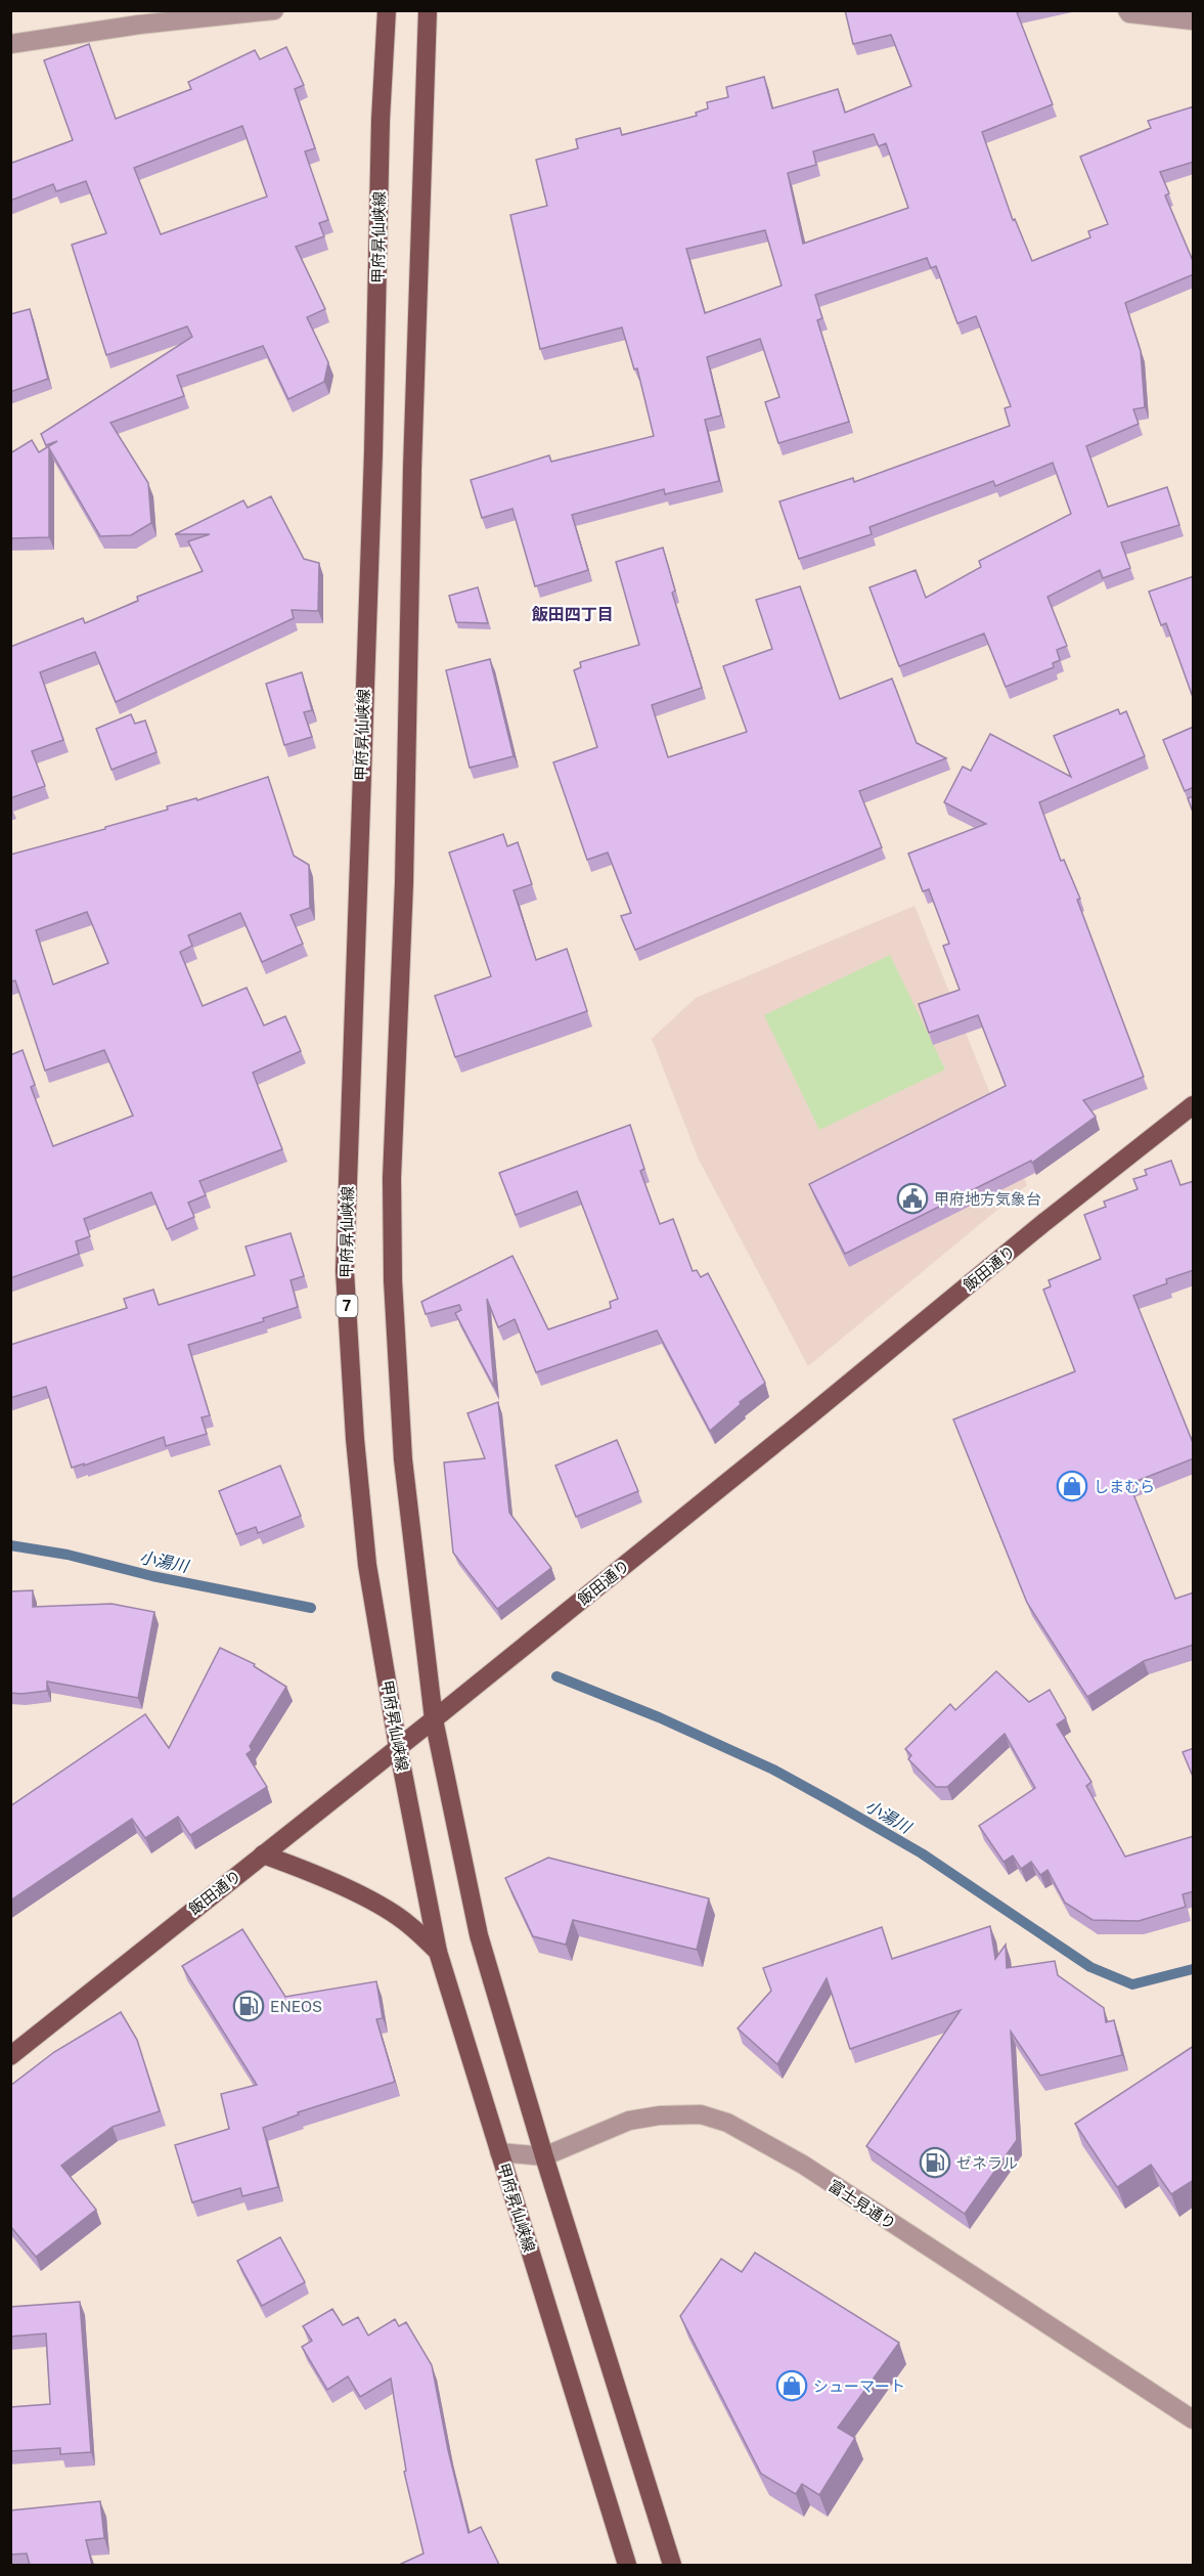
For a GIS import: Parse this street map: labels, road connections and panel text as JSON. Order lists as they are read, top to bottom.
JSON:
{
  "streets": {
    "main road": ["甲府昇仙峡線", "飯田通り", "7"],
    "street": ["富士見通り"]
  },
  "crossings": [
    ["甲府昇仙峡線", "飯田通り"],
    ["甲府昇仙峡線", "富士見通り"]
  ],
  "districts": ["飯田四丁目"],
  "water": ["小湯川"],
  "places": {
    "public building": ["甲府地方気象台"],
    "shop": ["しまむら", "シューマート"],
    "fuel station": ["ENEOS", "ゼネラル"]
  }
}
